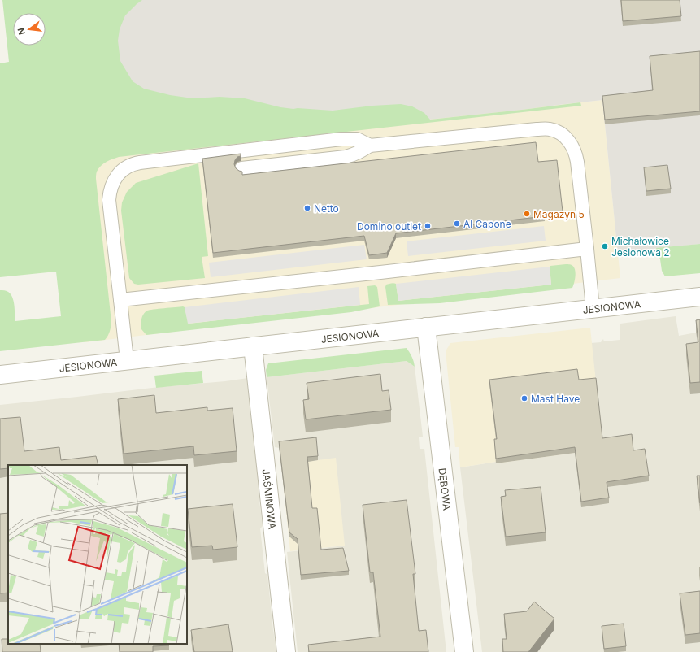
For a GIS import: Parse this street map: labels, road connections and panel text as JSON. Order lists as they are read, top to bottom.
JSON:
{
  "streets": {
    "street": ["JESIONOWA", "DĘBOWA", "JAŚMINOWA"]
  },
  "crossings": [
    ["JESIONOWA", "DĘBOWA"],
    ["JESIONOWA", "JAŚMINOWA"]
  ],
  "places": [
    "Netto",
    "Magazyn 5",
    "Al Capone",
    "Domino outlet",
    "Michałowice Jesionowa 2",
    "Mast Have"
  ],
  "north": "left"
}
